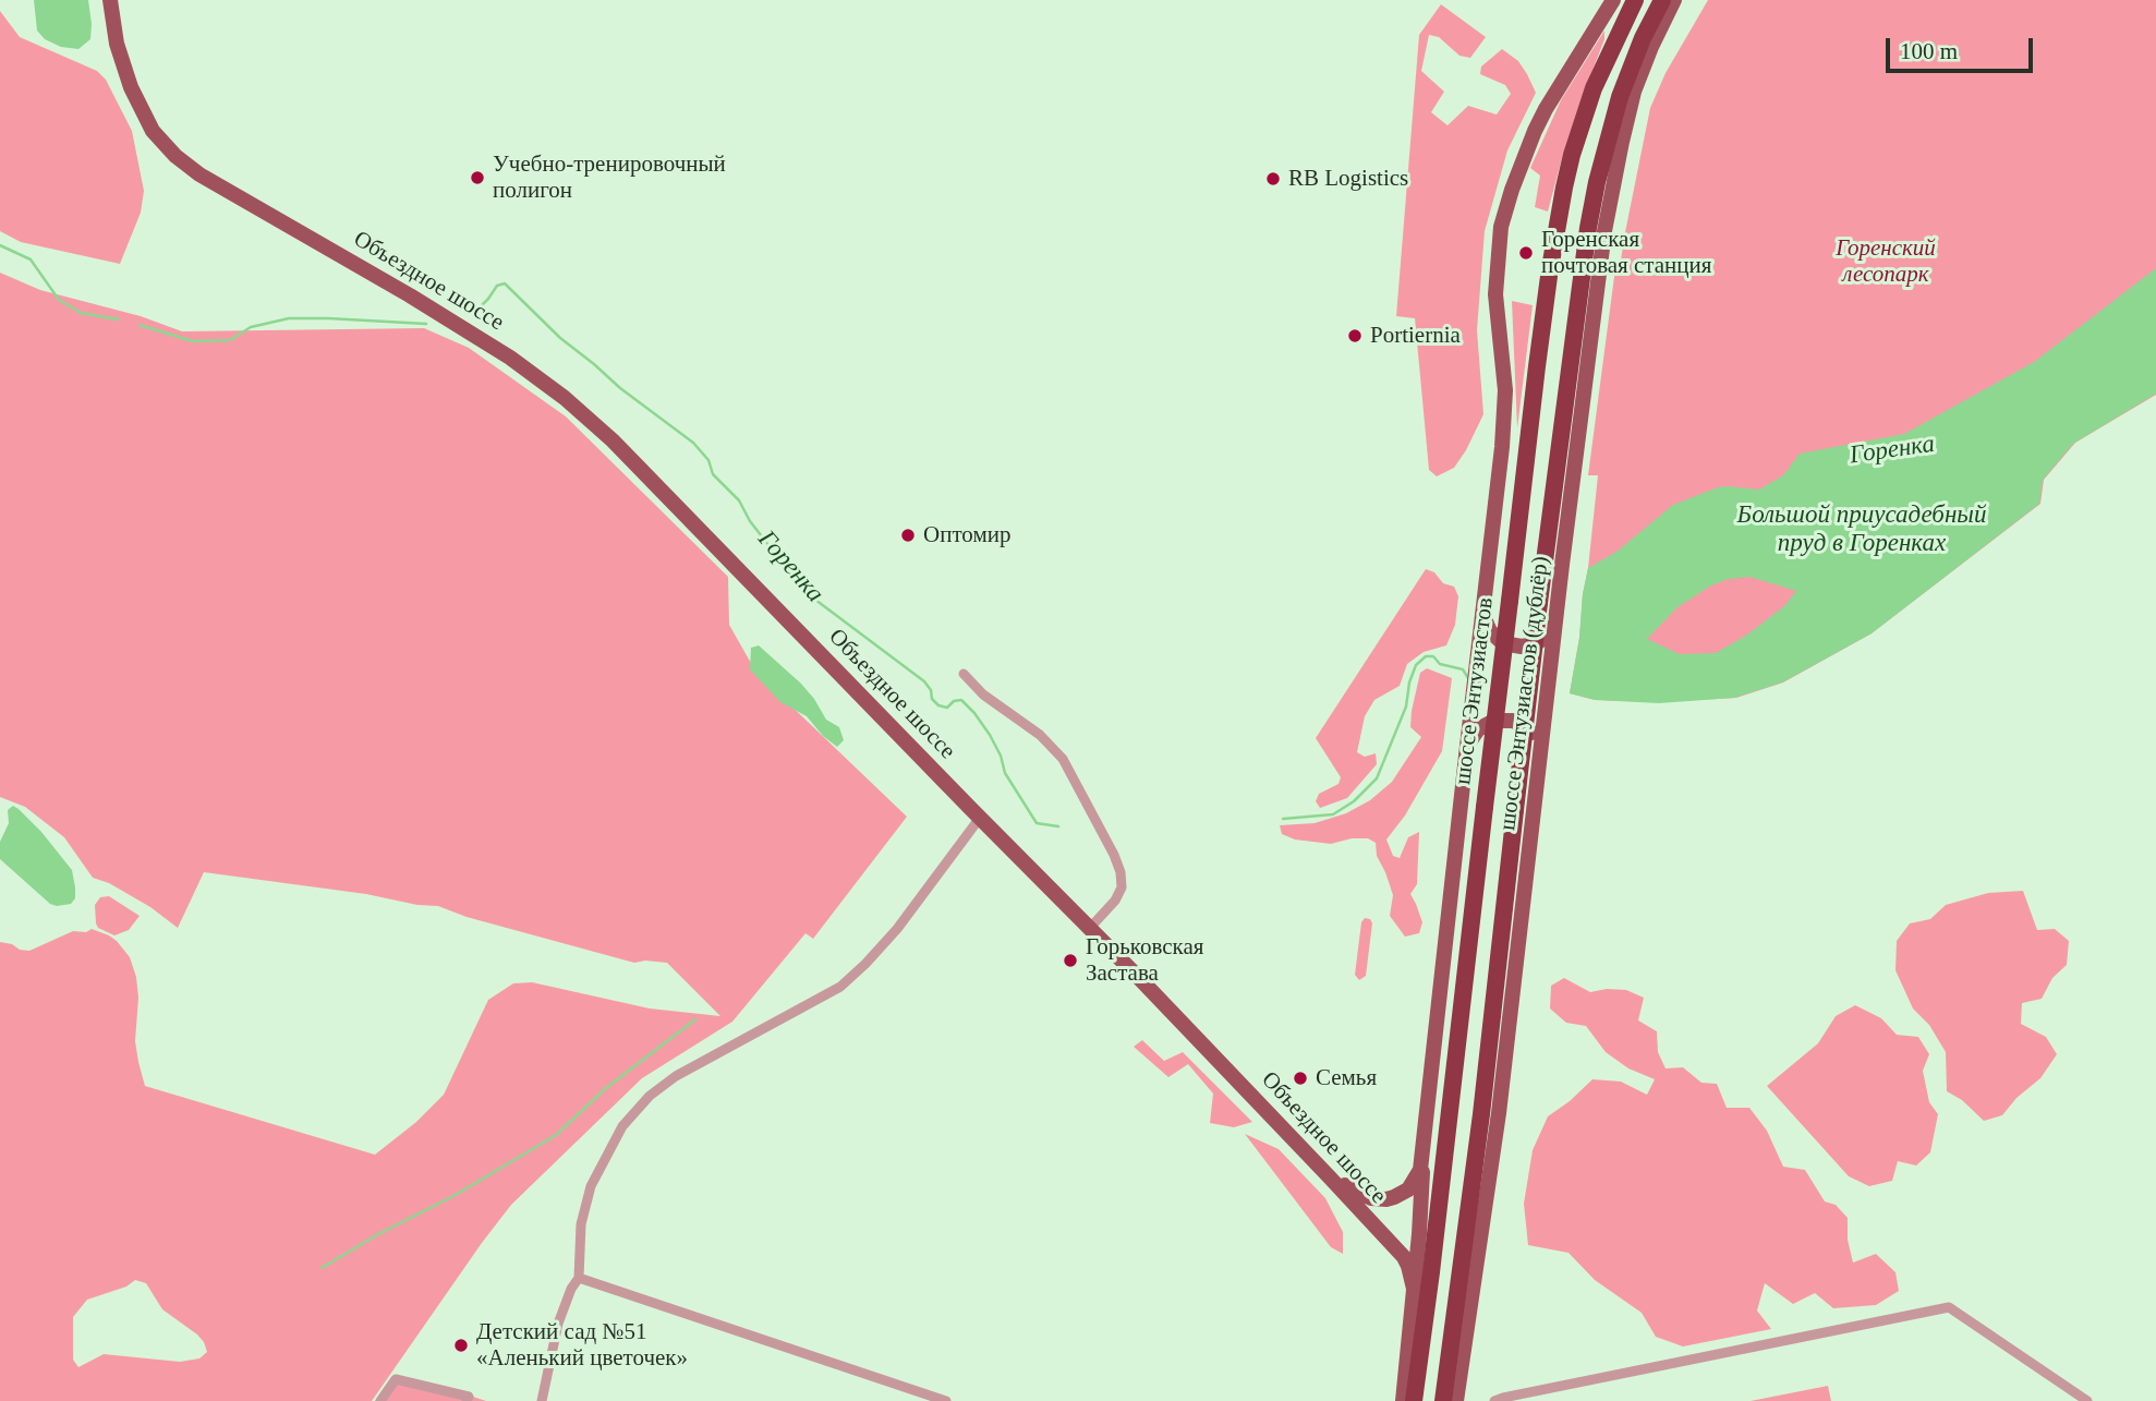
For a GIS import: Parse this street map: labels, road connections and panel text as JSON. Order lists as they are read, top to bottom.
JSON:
{
  "streets": {
    "highway": ["шоссе Энтузиастов"],
    "main road": ["Объездное шоссе", "шоссе Энтузиастов (дублёр)"]
  },
  "water": ["Горенка", "Большой приусадебный пруд в Горенках"],
  "parks": ["Горенский лесопарк"],
  "places": [
    "Учебно-тренировочный полигон",
    "RB Logistics",
    "Горенская почтовая станция",
    "Portiernia",
    "Оптомир",
    "Горьковская Застава",
    "Семья",
    "Детский сад №51 «Аленький цветочек»"
  ],
  "scale_bar": "100 m"
}
